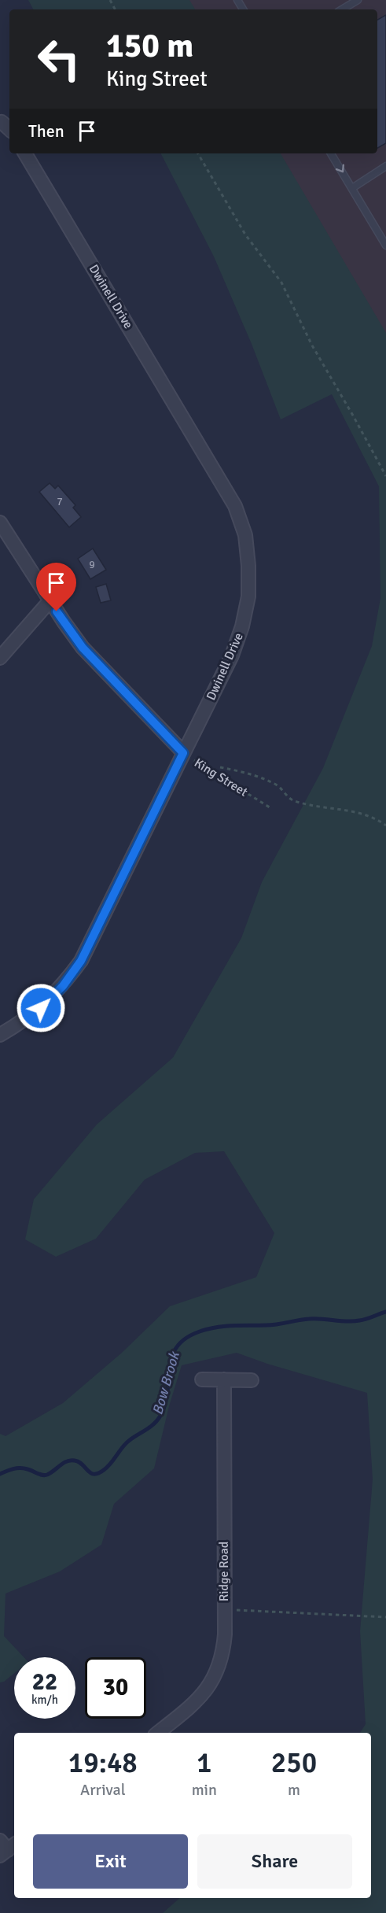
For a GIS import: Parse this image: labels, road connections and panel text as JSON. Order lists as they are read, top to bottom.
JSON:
{
  "streets": {
    "street": ["Dwinell Drive", "King Street", "Ridge Road"]
  },
  "crossings": [
    ["Dwinell Drive", "King Street"]
  ],
  "water": ["Bow Brook"],
  "house_numbers": ["7", "9"],
  "page": {
    "turn": ["150 m", "King Street"],
    "then": "Then",
    "speed": "22 km/h",
    "limit": "30",
    "eta": [
      "19:48",
      "Arrival",
      "1",
      "min",
      "250",
      "m"
    ],
    "buttons": ["Exit", "Share"]
  }
}
